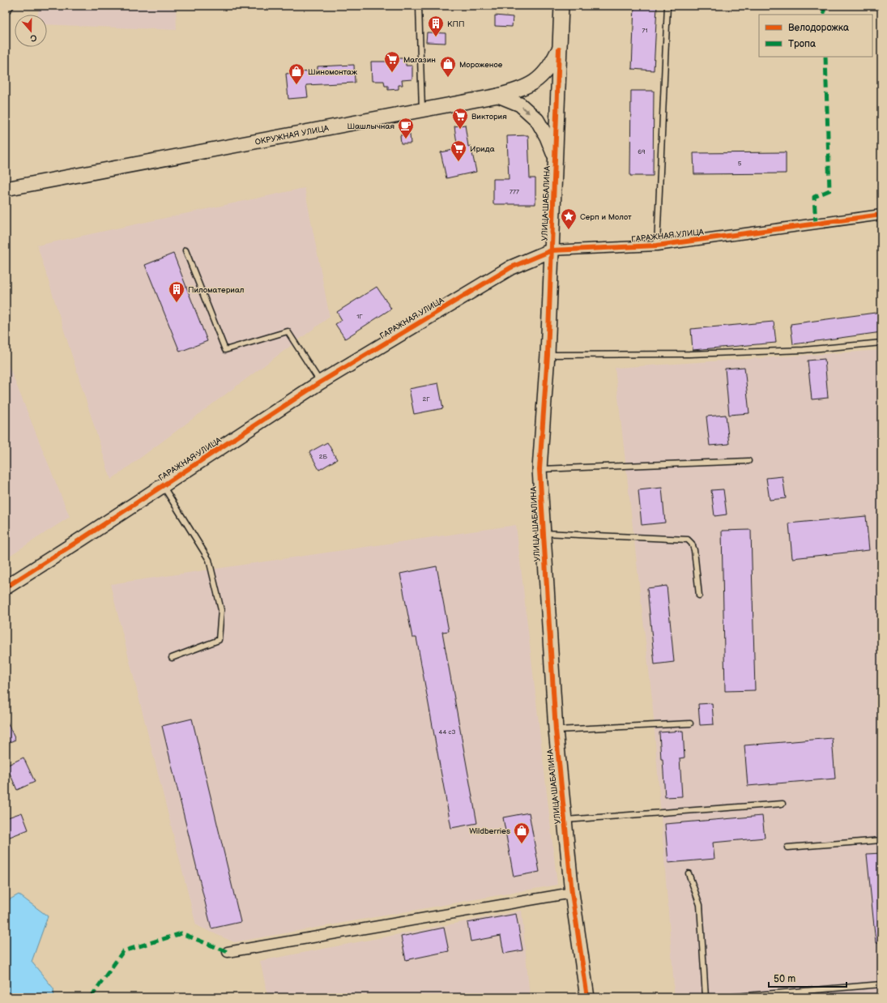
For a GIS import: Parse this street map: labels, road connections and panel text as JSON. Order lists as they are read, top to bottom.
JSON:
{
  "streets": {
    "street": ["ОКРУЖНАЯ УЛИЦА", "УЛИЦА ШАБАЛИНА", "ГАРАЖНАЯ УЛИЦА"]
  },
  "crossings": [
    ["ОКРУЖНАЯ УЛИЦА", "УЛИЦА ШАБАЛИНА"],
    ["УЛИЦА ШАБАЛИНА", "ГАРАЖНАЯ УЛИЦА"]
  ],
  "places": {
    "building": ["КПП", "Пиломатериал"],
    "supermarket": ["Магазин", "Виктория", "Ирида"],
    "shop": ["Мороженое", "Шиномонтаж", "Wildberries"],
    "cafe": ["Шашлычная"],
    "place": ["Серп и Молот"]
  },
  "house_numbers": [
    "71",
    "69",
    "5",
    "777",
    "1Г",
    "2Г",
    "2Б",
    "44 с3"
  ],
  "legend": ["Велодорожка", "Тропа"],
  "scale_bar": "50 m",
  "north": "bottom"
}
